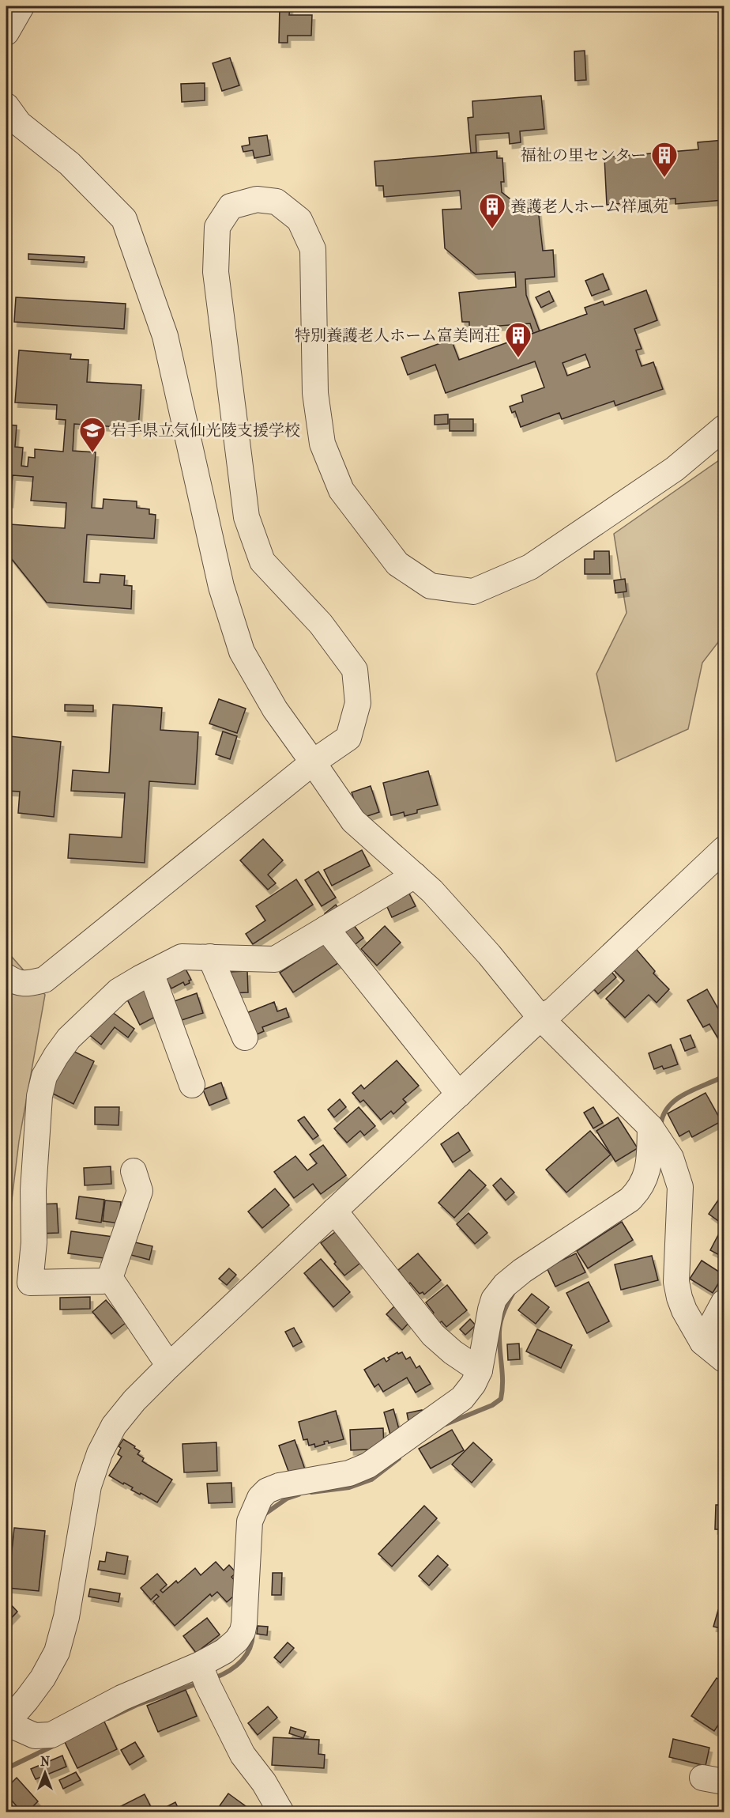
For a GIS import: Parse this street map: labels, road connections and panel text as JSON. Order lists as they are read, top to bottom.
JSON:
{
  "places": {
    "building": ["福祉の里センター", "養護老人ホーム祥風苑", "特別養護老人ホーム富美岡荘"],
    "school or university": ["岩手県立気仙光陵支援学校"]
  },
  "north": "top"
}
